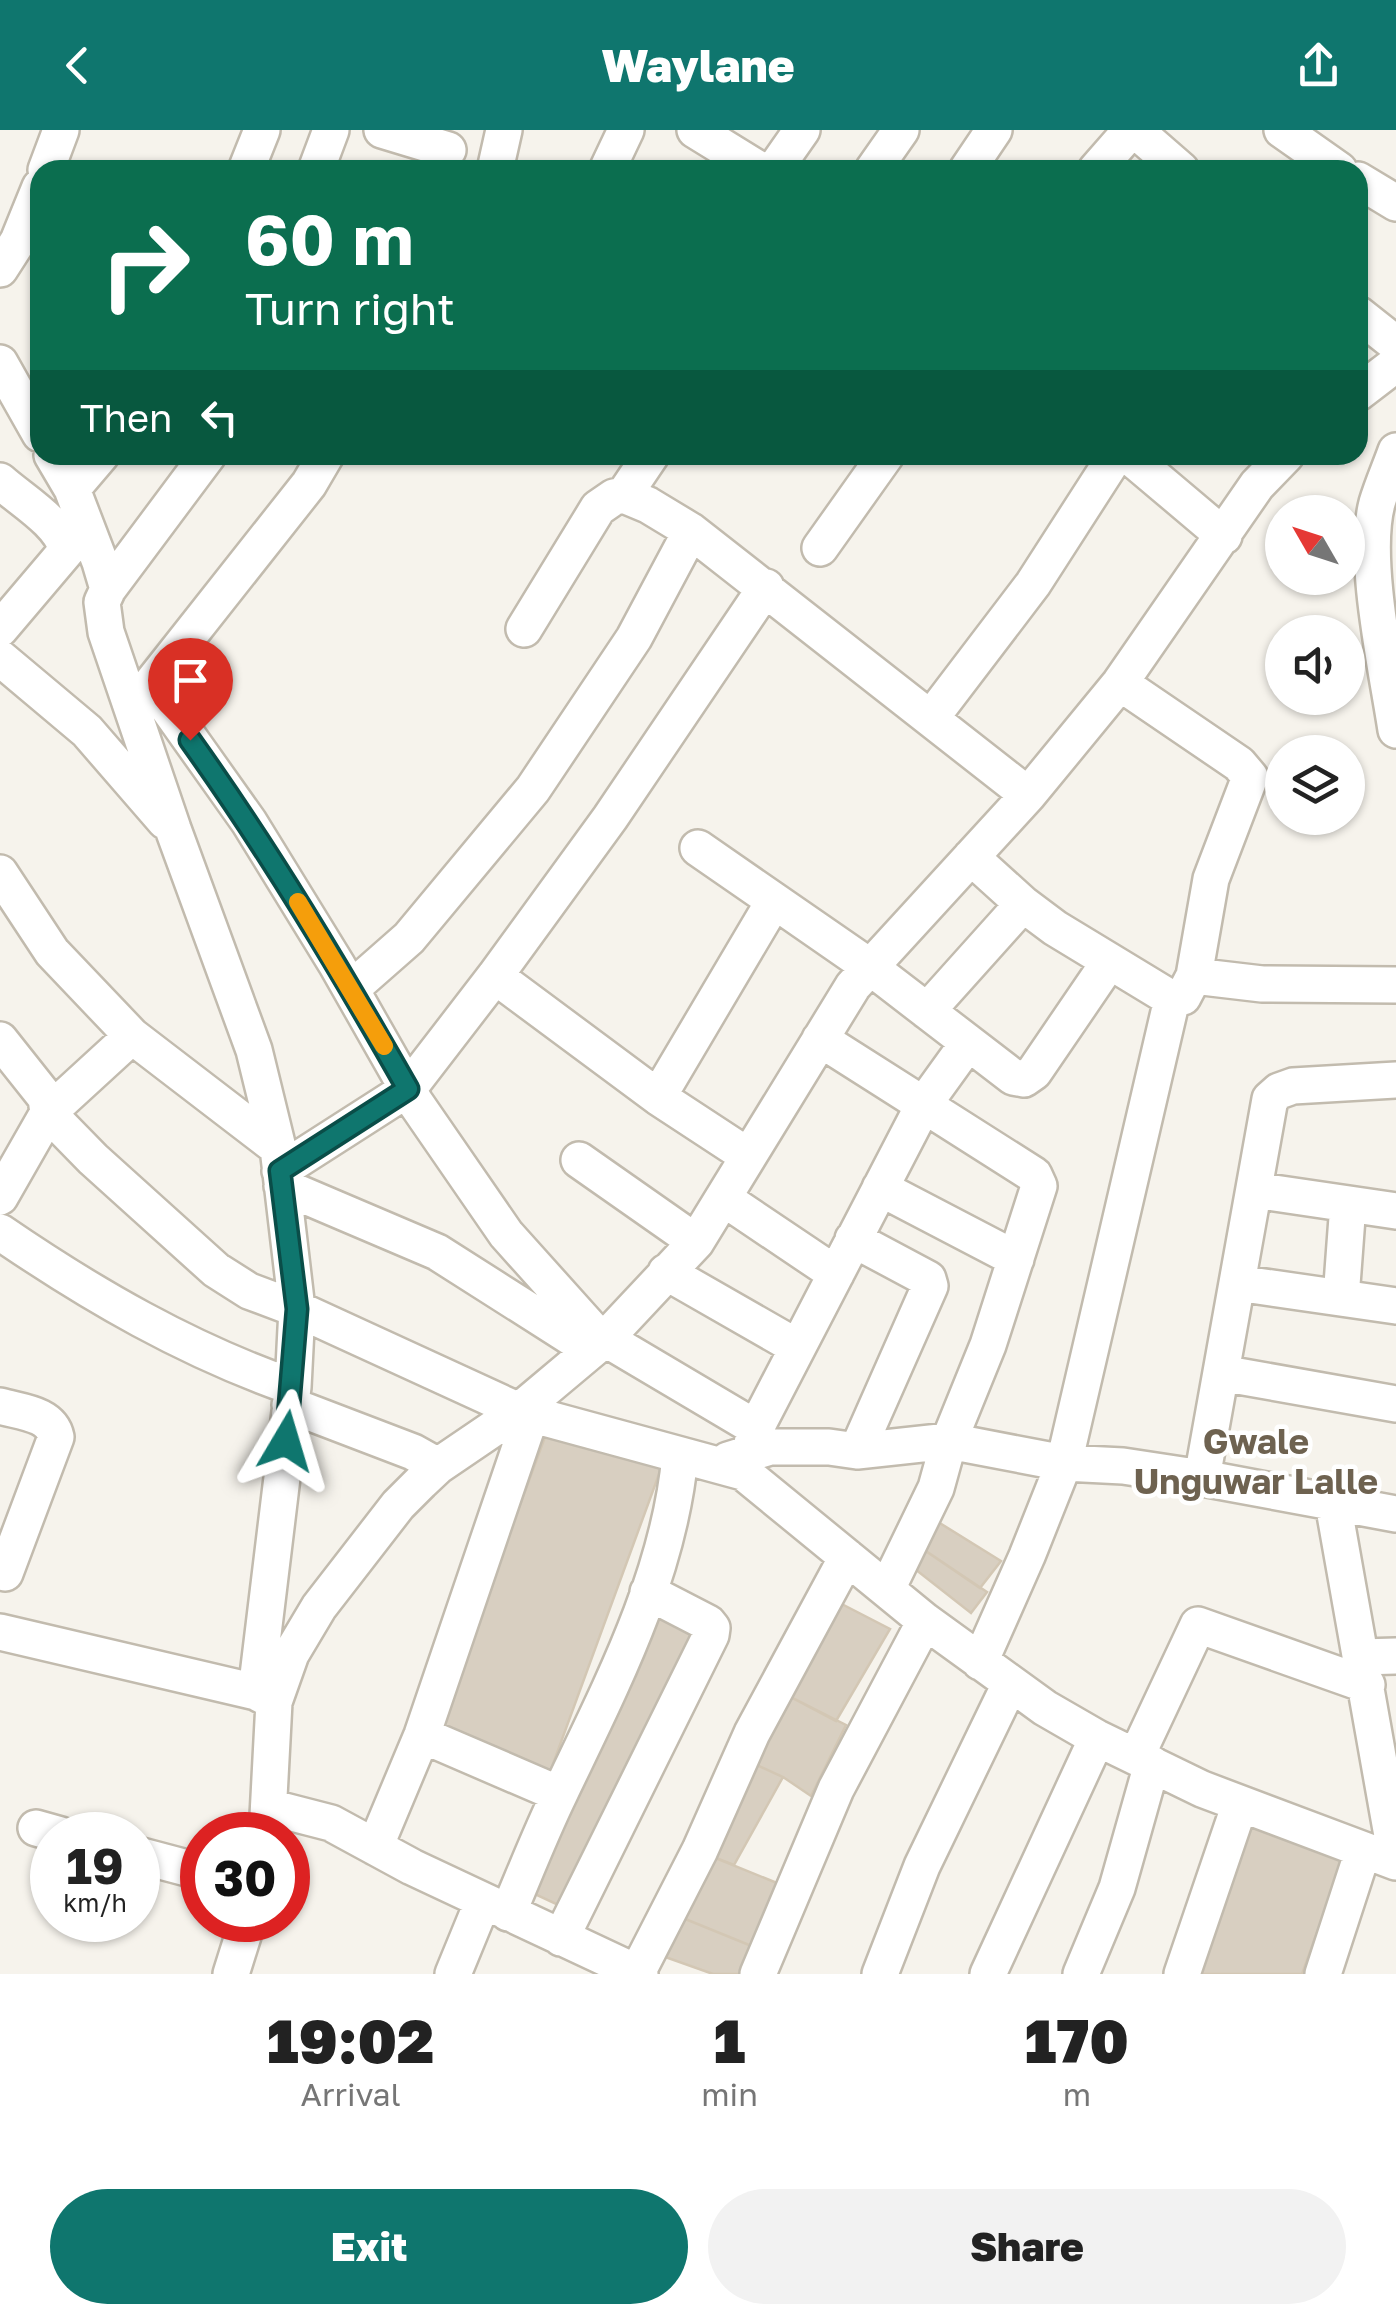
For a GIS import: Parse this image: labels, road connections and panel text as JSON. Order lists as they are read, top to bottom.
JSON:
{
  "districts": ["Gwale Unguwar Lalle"],
  "north": "top left",
  "page": {
    "header": "Waylane",
    "turn": ["60 m", "Turn right"],
    "then": "Then",
    "speed": "19 km/h",
    "limit": "30",
    "eta": [
      "19:02",
      "Arrival",
      "1",
      "min",
      "170",
      "m"
    ],
    "buttons": ["Exit", "Share"]
  }
}
